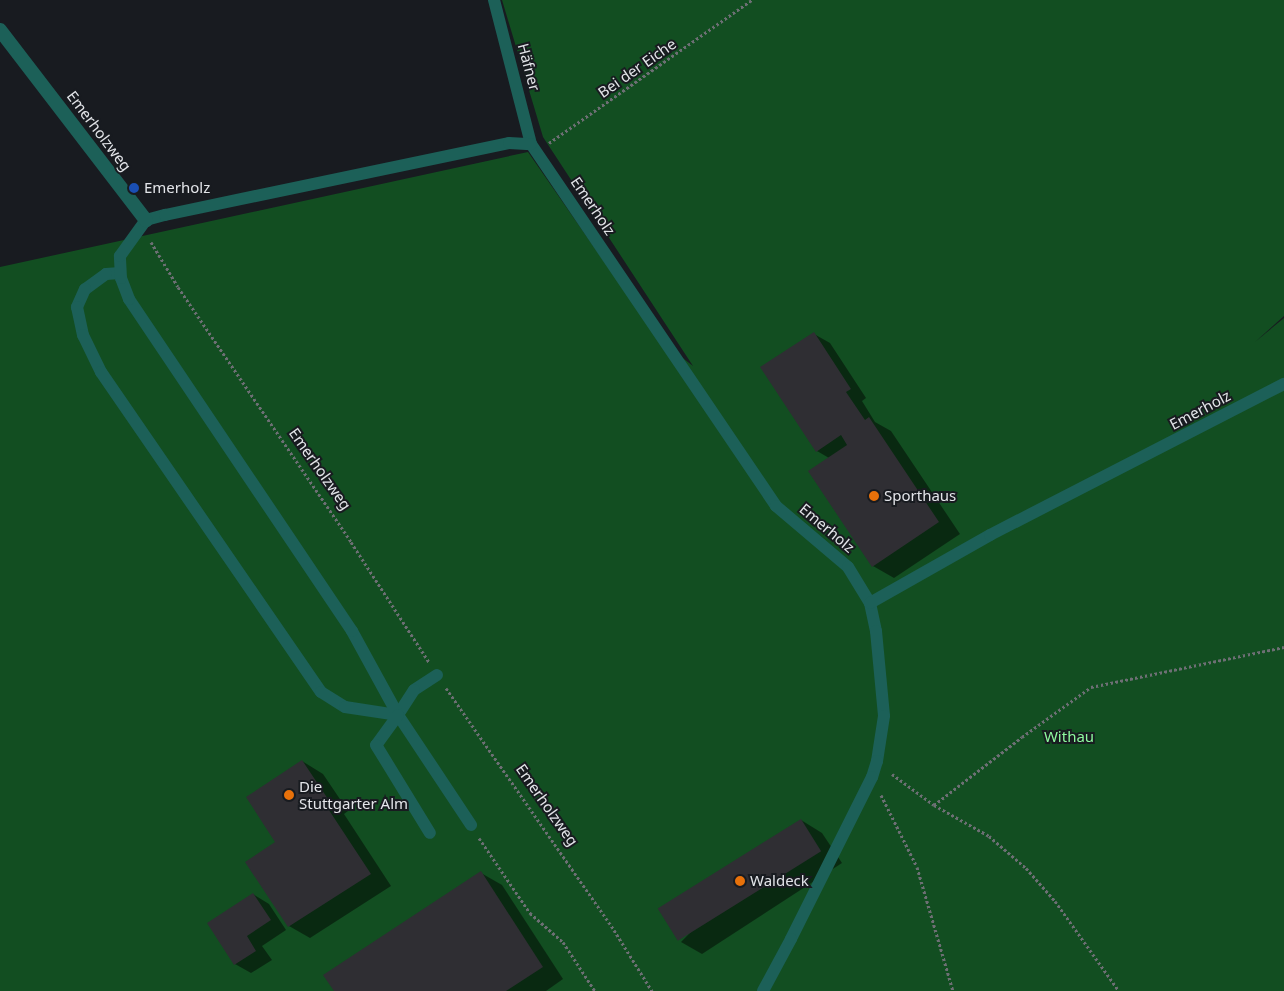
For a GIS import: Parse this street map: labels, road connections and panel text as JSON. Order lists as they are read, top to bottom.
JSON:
{
  "streets": {
    "street": ["Emerholzweg"],
    "lane": ["Häfner", "Emerholz"],
    "path": ["Bei der Eiche"]
  },
  "crossings": [
    ["Häfner", "Bei der Eiche"],
    ["Häfner", "Emerholz"],
    ["Bei der Eiche", "Emerholz"]
  ],
  "parks": ["Withau"],
  "places": [
    "Emerholz",
    "Sporthaus",
    "Die Stuttgarter Alm",
    "Waldeck"
  ]
}
